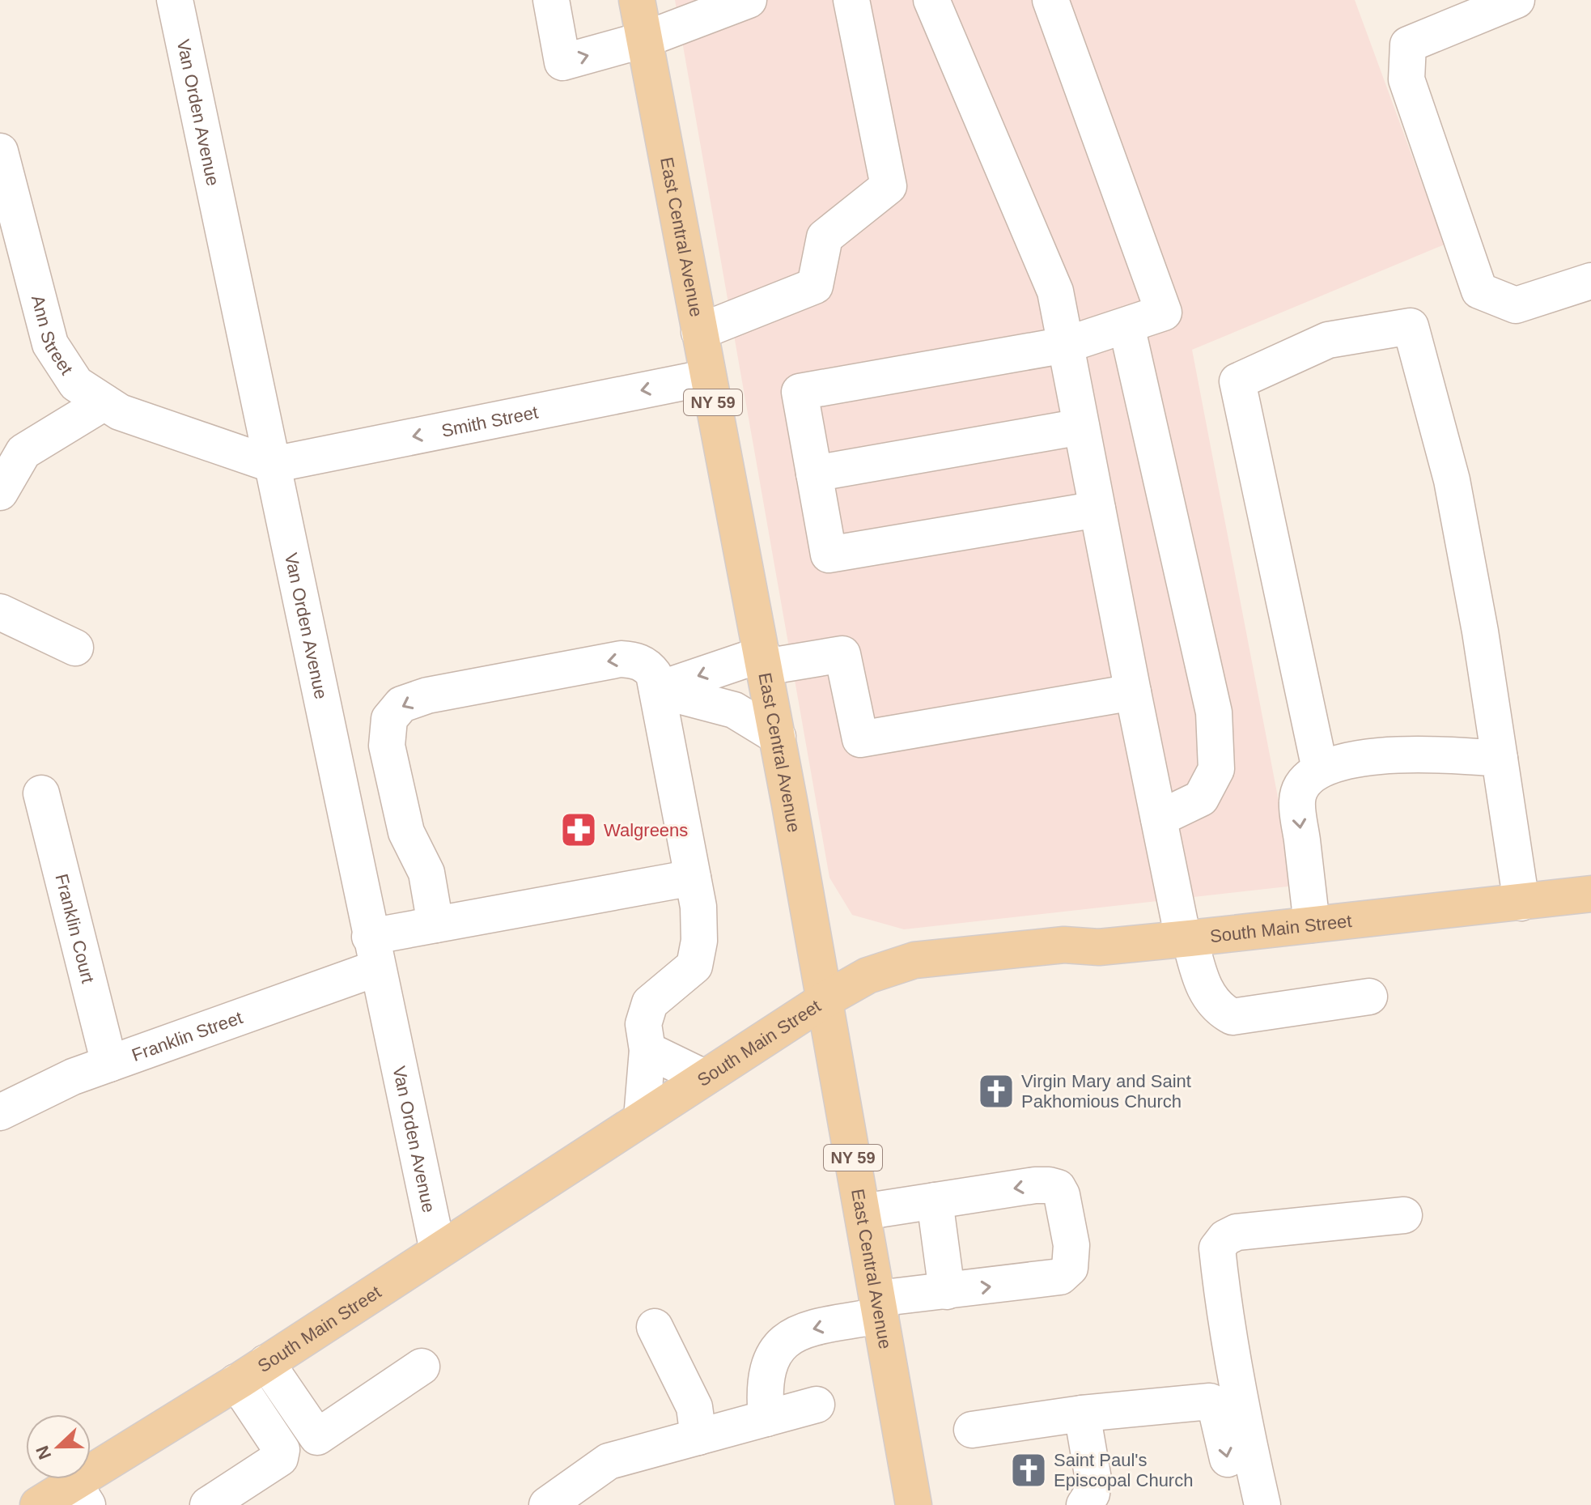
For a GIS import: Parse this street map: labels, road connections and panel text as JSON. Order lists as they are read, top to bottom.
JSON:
{
  "streets": {
    "main road": ["East Central Avenue", "NY 59", "South Main Street"],
    "street": [
      "Van Orden Avenue",
      "Ann Street",
      "Smith Street",
      "Franklin Court",
      "Franklin Street"
    ]
  },
  "crossings": [
    ["Van Orden Avenue", "Ann Street"],
    ["Van Orden Avenue", "Smith Street"],
    ["Van Orden Avenue", "South Main Street"],
    ["Van Orden Avenue", "Franklin Street"],
    ["East Central Avenue", "Smith Street"],
    ["East Central Avenue", "South Main Street"],
    ["Ann Street", "Smith Street"],
    ["Franklin Court", "Franklin Street"]
  ],
  "one_way": ["Smith Street"],
  "places": {
    "pharmacy": ["Walgreens"],
    "church": ["Virgin Mary and Saint Pakhomious Church", "Saint Paul's Episcopal Church"]
  },
  "north": "left"
}
